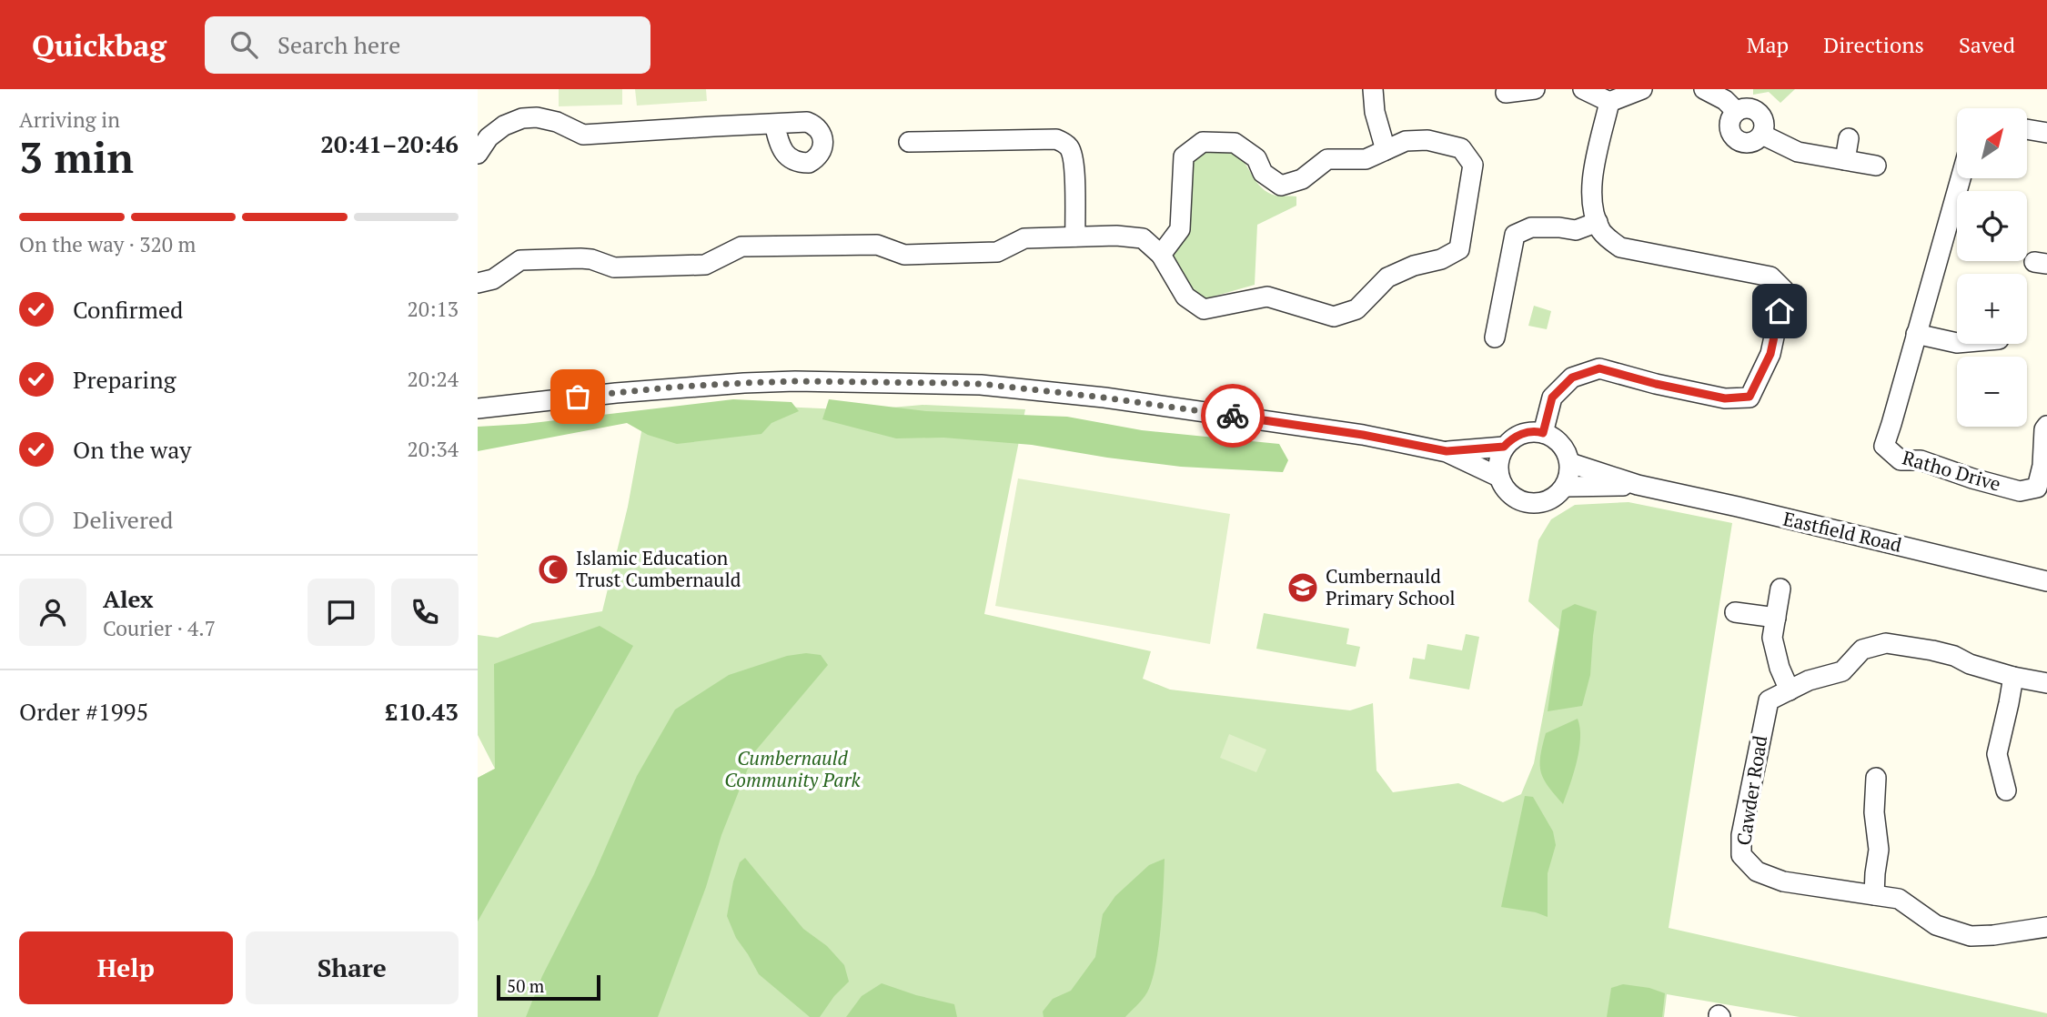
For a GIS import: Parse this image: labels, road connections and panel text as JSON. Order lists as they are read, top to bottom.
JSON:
{
  "streets": {
    "street": ["Ratho Drive", "Eastfield Road", "Cawder Road"]
  },
  "parks": ["Cumbernauld Community Park"],
  "places": {
    "mosque": ["Islamic Education Trust Cumbernauld"],
    "school or university": ["Cumbernauld Primary School"]
  },
  "scale_bar": "50 m",
  "north": "top right",
  "page": {
    "header": "Quickbag",
    "search": "Search here",
    "nav": ["Map", "Directions", "Saved"],
    "heading": ["3 min", "Arriving in", "20:41–20:46"],
    "panel": [
      "Alex",
      "Courier · 4.7",
      "Order #1995",
      "£10.43"
    ],
    "map_buttons": ["+", "−"],
    "bar": "On the way · 320 m",
    "list": [
      ["Confirmed", "20:13"],
      ["Preparing", "20:24"],
      ["On the way", "20:34"],
      "Delivered"
    ],
    "buttons": ["Help", "Share"],
    "scale": "50 m"
  }
}
